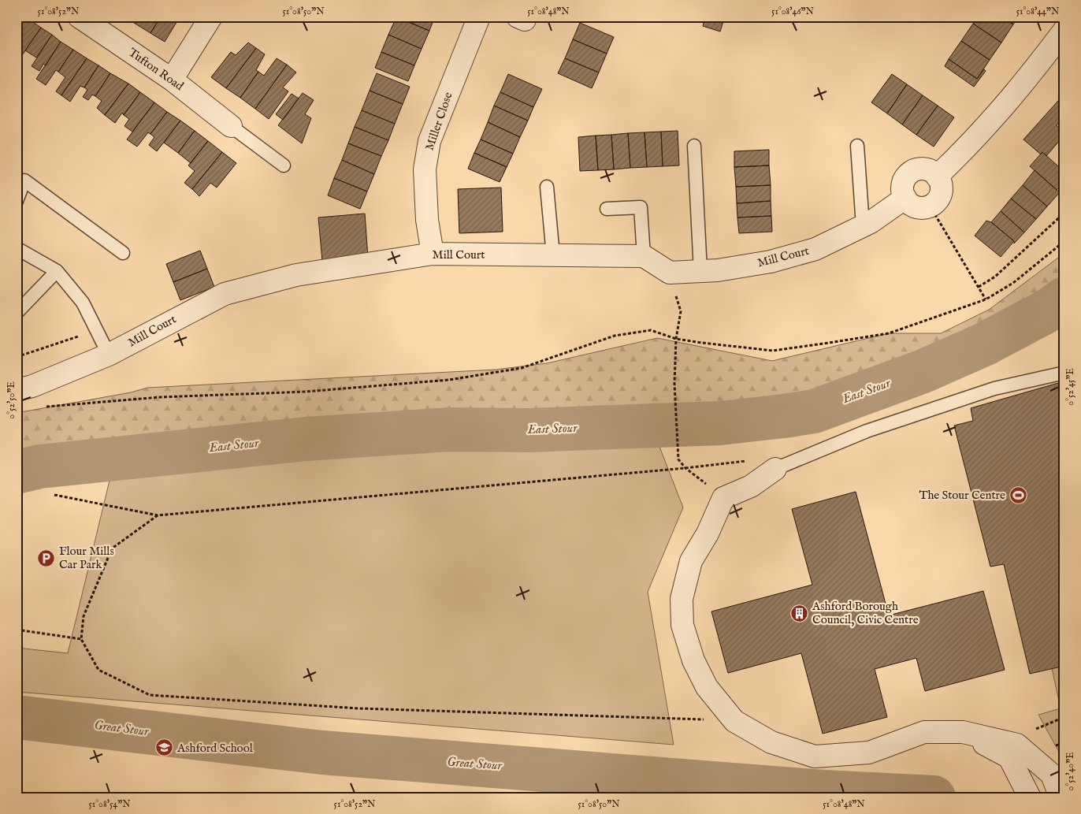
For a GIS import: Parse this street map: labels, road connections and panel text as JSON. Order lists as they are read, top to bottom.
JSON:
{
  "streets": {
    "street": ["Tufton Road", "Miller Close", "Mill Court"]
  },
  "crossings": [
    ["Miller Close", "Mill Court"]
  ],
  "water": ["East Stour", "Great Stour"],
  "places": {
    "sports": ["The Stour Centre"],
    "parking": ["Flour Mills Car Park"],
    "building": ["Ashford Borough Council, Civic Centre"],
    "school or university": ["Ashford School"]
  },
  "coordinates": [
    "51°08'52\"N",
    "51°08'50\"N",
    "51°08'48\"N",
    "51°08'46\"N",
    "51°08'44\"N",
    "0°52'45\"E",
    "0°52'50\"E",
    "0°52'40\"E",
    "51°08'54\"N"
  ]
}
